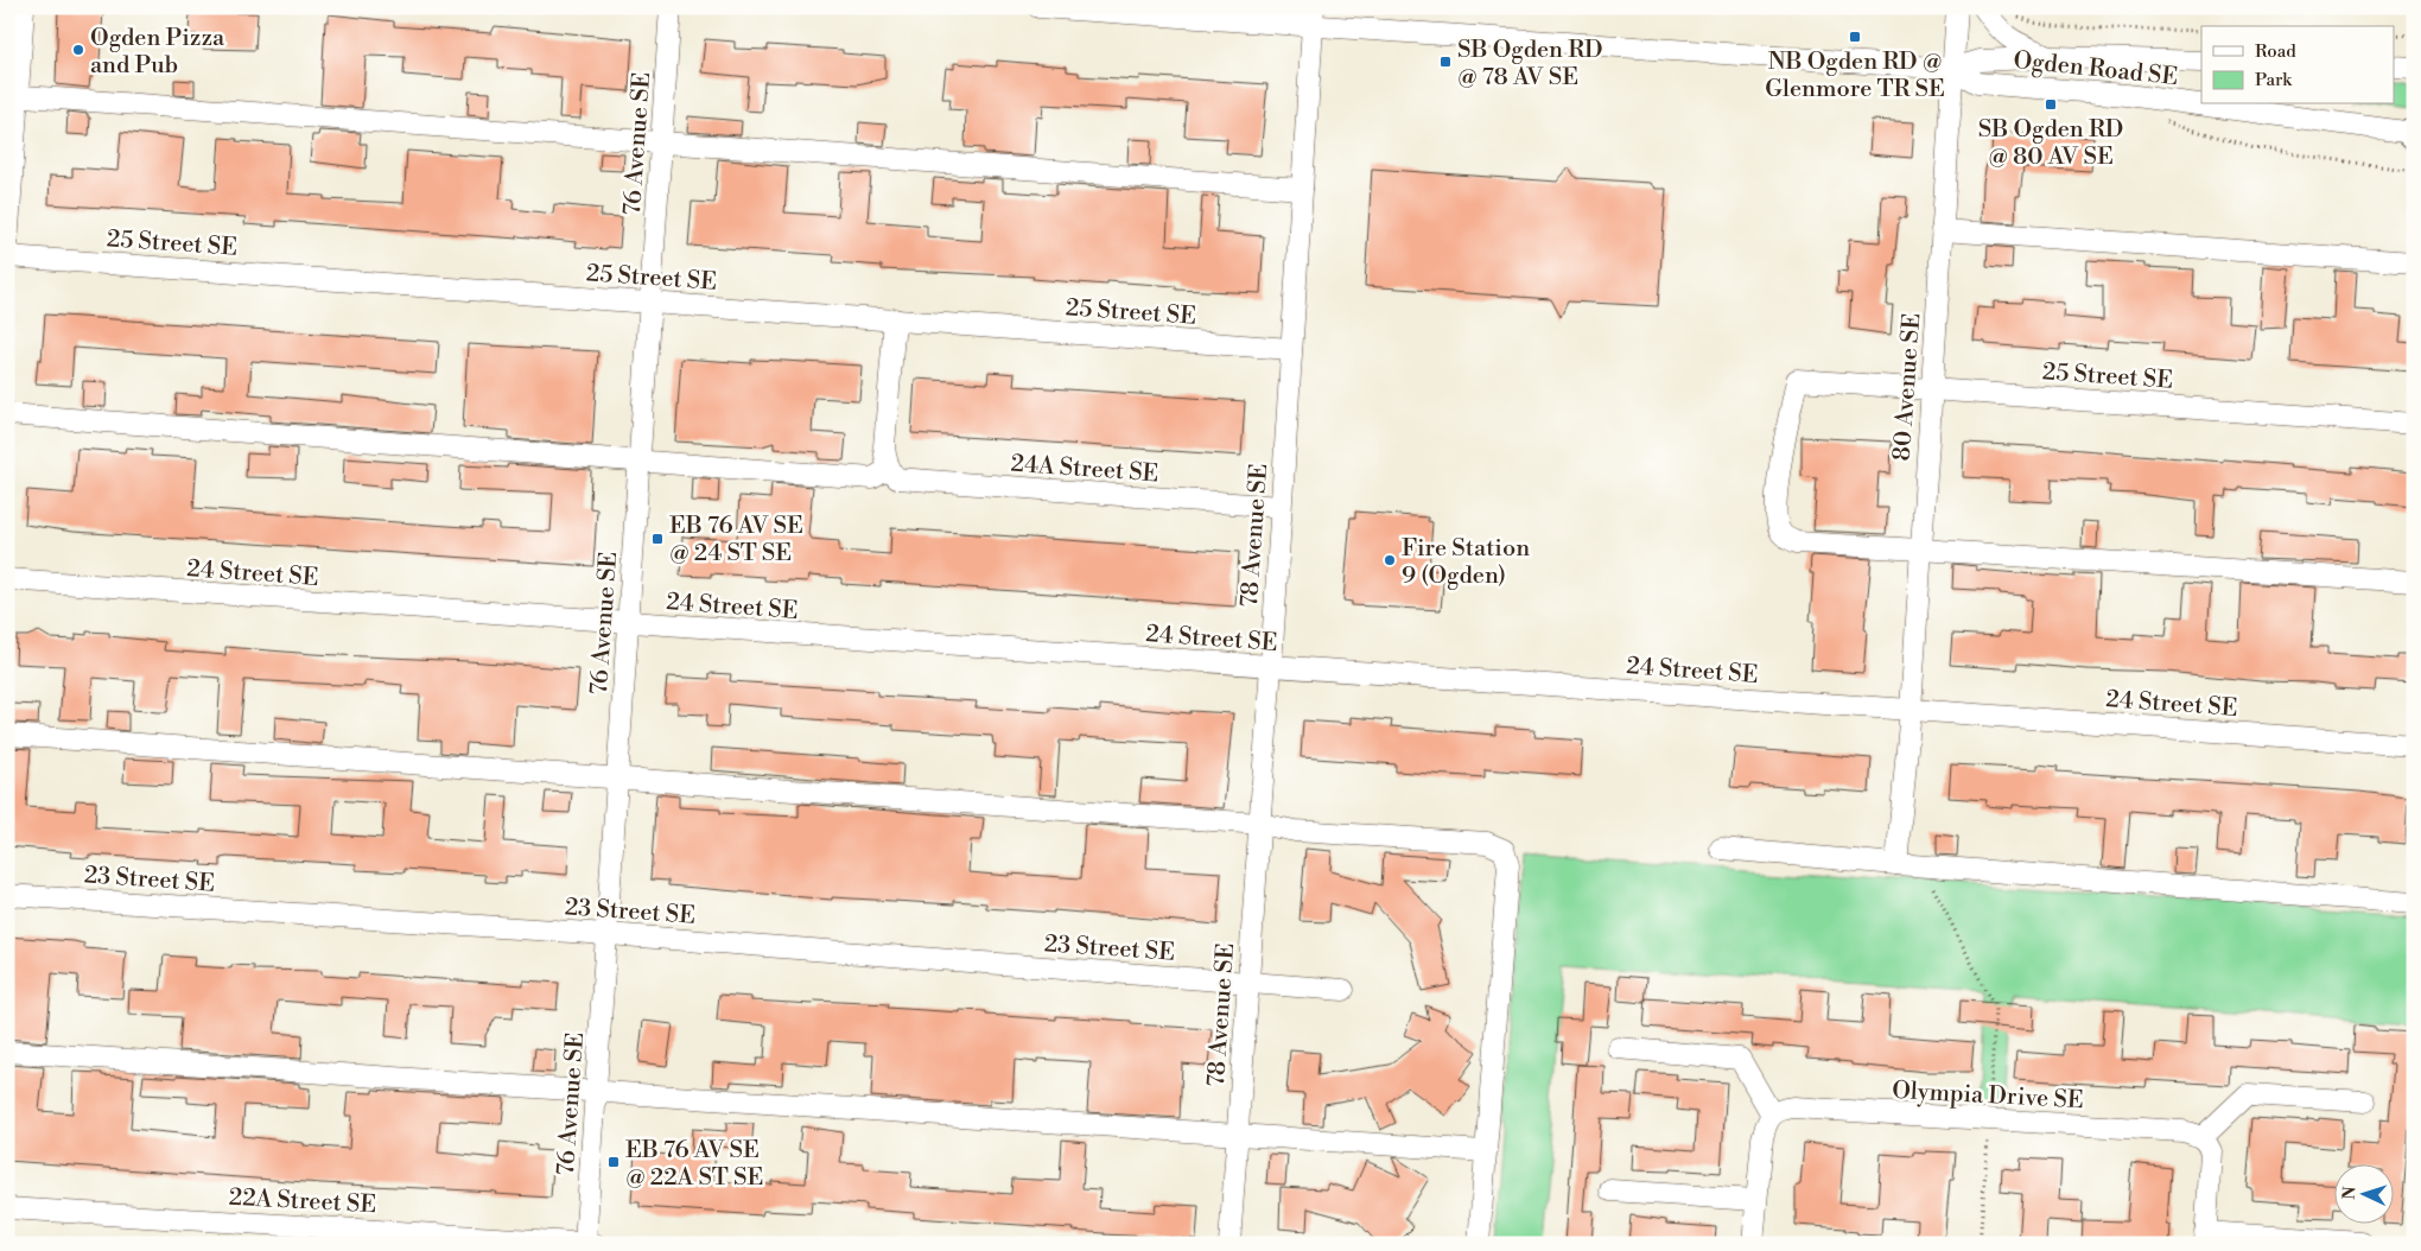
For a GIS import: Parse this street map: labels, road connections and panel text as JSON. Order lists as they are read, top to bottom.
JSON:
{
  "streets": {
    "street": [
      "Ogden Road SE",
      "76 Avenue SE",
      "25 Street SE",
      "80 Avenue SE",
      "24A Street SE",
      "78 Avenue SE",
      "24 Street SE",
      "23 Street SE",
      "Olympia Drive SE",
      "22A Street SE"
    ]
  },
  "crossings": [
    ["Ogden Road SE", "80 Avenue SE"],
    ["Ogden Road SE", "78 Avenue SE"],
    ["76 Avenue SE", "25 Street SE"],
    ["76 Avenue SE", "24 Street SE"],
    ["76 Avenue SE", "23 Street SE"],
    ["76 Avenue SE", "22A Street SE"],
    ["25 Street SE", "80 Avenue SE"],
    ["25 Street SE", "78 Avenue SE"],
    ["80 Avenue SE", "24 Street SE"],
    ["24A Street SE", "78 Avenue SE"],
    ["78 Avenue SE", "24 Street SE"],
    ["78 Avenue SE", "23 Street SE"]
  ],
  "places": {
    "transit": [
      "NB Ogden RD @ Glenmore TR SE",
      "SB Ogden RD @ 78 AV SE",
      "SB Ogden RD @ 80 AV SE",
      "EB 76 AV SE @ 24 ST SE",
      "EB 76 AV SE @ 22A ST SE"
    ],
    "other": ["Ogden Pizza and Pub", "Fire Station 9 (Ogden)"]
  },
  "legend": ["Road", "Park"],
  "north": "left"
}
